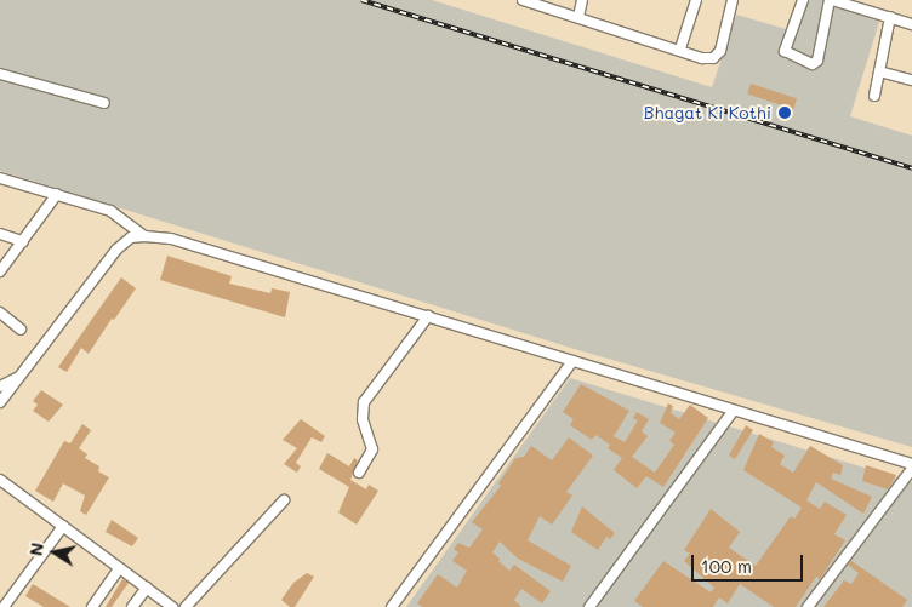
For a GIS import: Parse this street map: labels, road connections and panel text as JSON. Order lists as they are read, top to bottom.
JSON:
{
  "places": ["Bhagat Ki Kothi"],
  "scale_bar": "100 m",
  "north": "left"
}
